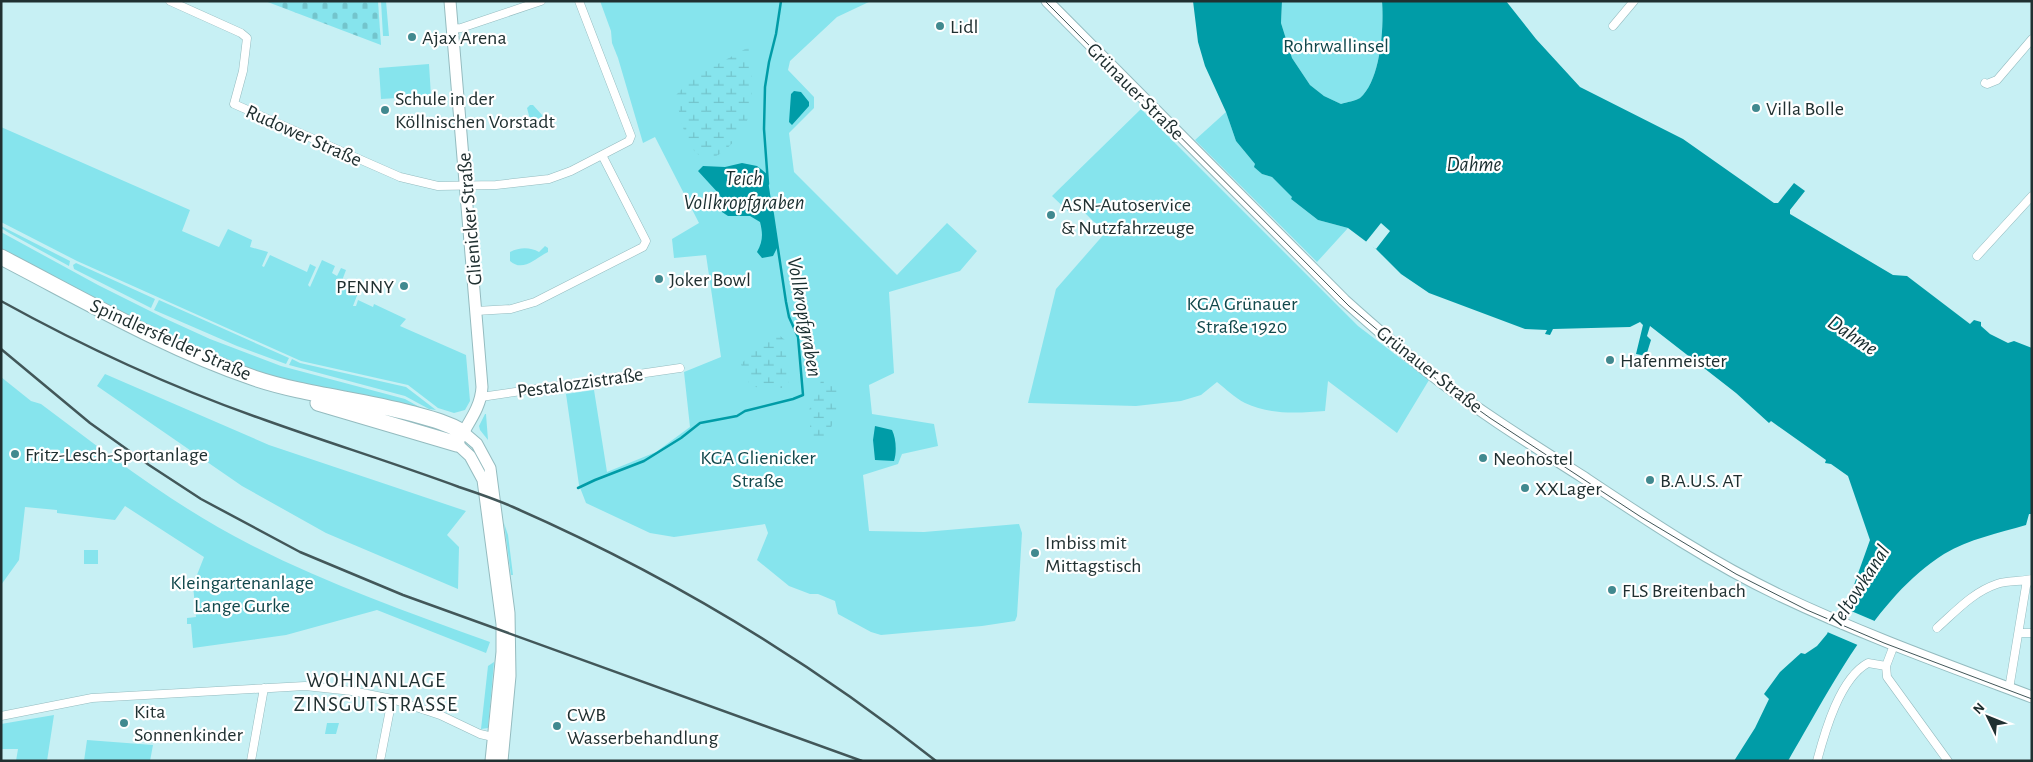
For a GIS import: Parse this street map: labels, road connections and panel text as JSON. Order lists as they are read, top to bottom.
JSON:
{
  "streets": {
    "highway": ["Spindlersfelder Straße"],
    "main road": ["Grünauer Straße", "Glienicker Straße"],
    "street": ["Rudower Straße", "Pestalozzistraße"]
  },
  "crossings": [
    ["Rudower Straße", "Glienicker Straße"],
    ["Glienicker Straße", "Spindlersfelder Straße"],
    ["Glienicker Straße", "Pestalozzistraße"]
  ],
  "districts": ["WOHNANLAGE ZINSGUTSTRASSE"],
  "water": [
    "Dahme",
    "Teich Vollkropfgraben",
    "Vollkropfgraben",
    "Teltowkanal"
  ],
  "parks": [
    "Rohrwallinsel",
    "KGA Grünauer Straße 1920",
    "KGA Glienicker Straße",
    "Kleingartenanlage Lange Gurke"
  ],
  "places": [
    "Lidl",
    "Ajax Arena",
    "Villa Bolle",
    "Schule in der Köllnischen Vorstadt",
    "ASN-Autoservice & Nutzfahrzeuge",
    "Joker Bowl",
    "PENNY",
    "Hafenmeister",
    "Fritz-Lesch-Sportanlage",
    "Neohostel",
    "B.A.U.S. AT",
    "XXLager",
    "Imbiss mit Mittagstisch",
    "FLS Breitenbach",
    "Kita Sonnenkinder",
    "CWB Wasserbehandlung"
  ],
  "north": "top left"
}
